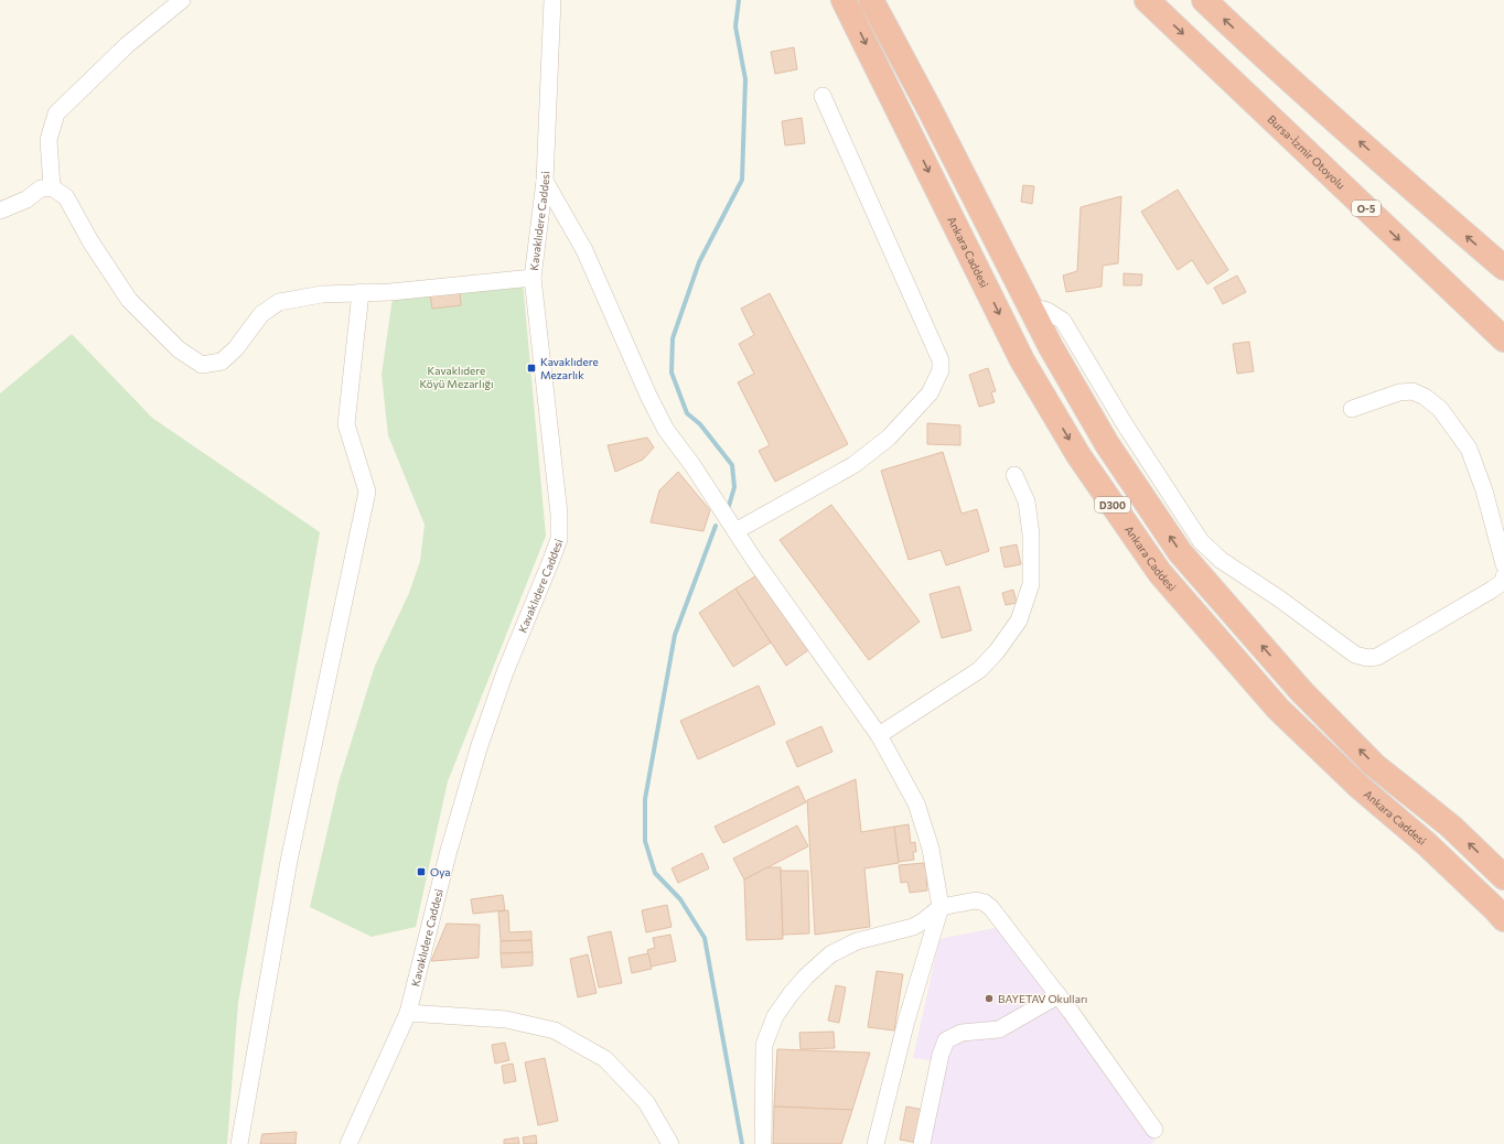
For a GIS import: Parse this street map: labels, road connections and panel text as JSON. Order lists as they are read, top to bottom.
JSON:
{
  "streets": {
    "highway": [
      "Bursa-İzmir Otoyolu",
      "O-5",
      "Ankara Caddesi",
      "D300"
    ],
    "street": ["Kavaklıdere Caddesi"]
  },
  "parks": ["Kavaklıdere Köyü Mezarlığı"],
  "places": {
    "transit": ["Kavaklıdere Mezarlık", "Oya"],
    "other": ["BAYETAV Okulları"]
  }
}
